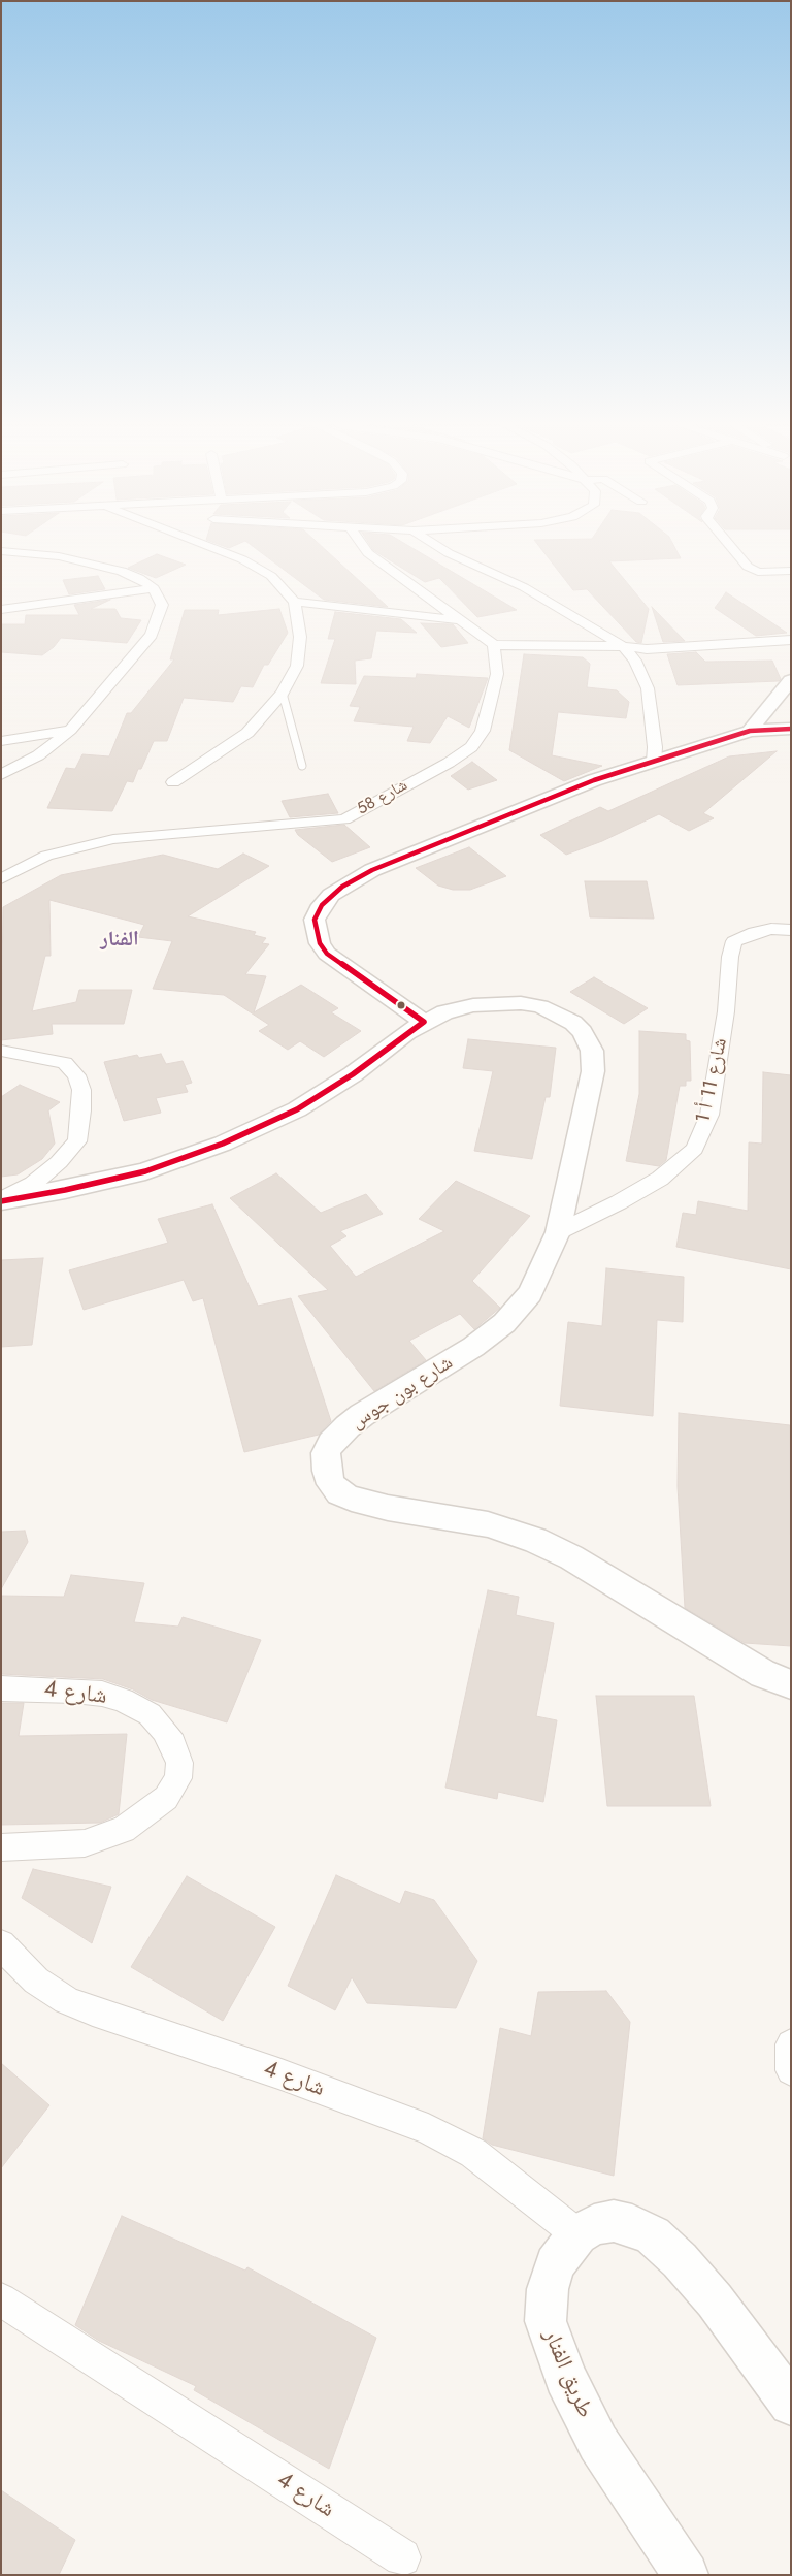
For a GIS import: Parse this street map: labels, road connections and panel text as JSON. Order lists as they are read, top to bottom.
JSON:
{
  "streets": {
    "street": [
      "شارع 58",
      "شارع 11 أ 1",
      "شارع بون جوس",
      "شارع 4",
      "طريق الفنار"
    ]
  },
  "crossings": [
    ["شارع 11 أ 1", "شارع بون جوس"],
    ["شارع 4", "طريق الفنار"]
  ],
  "districts": ["الفنار"]
}
